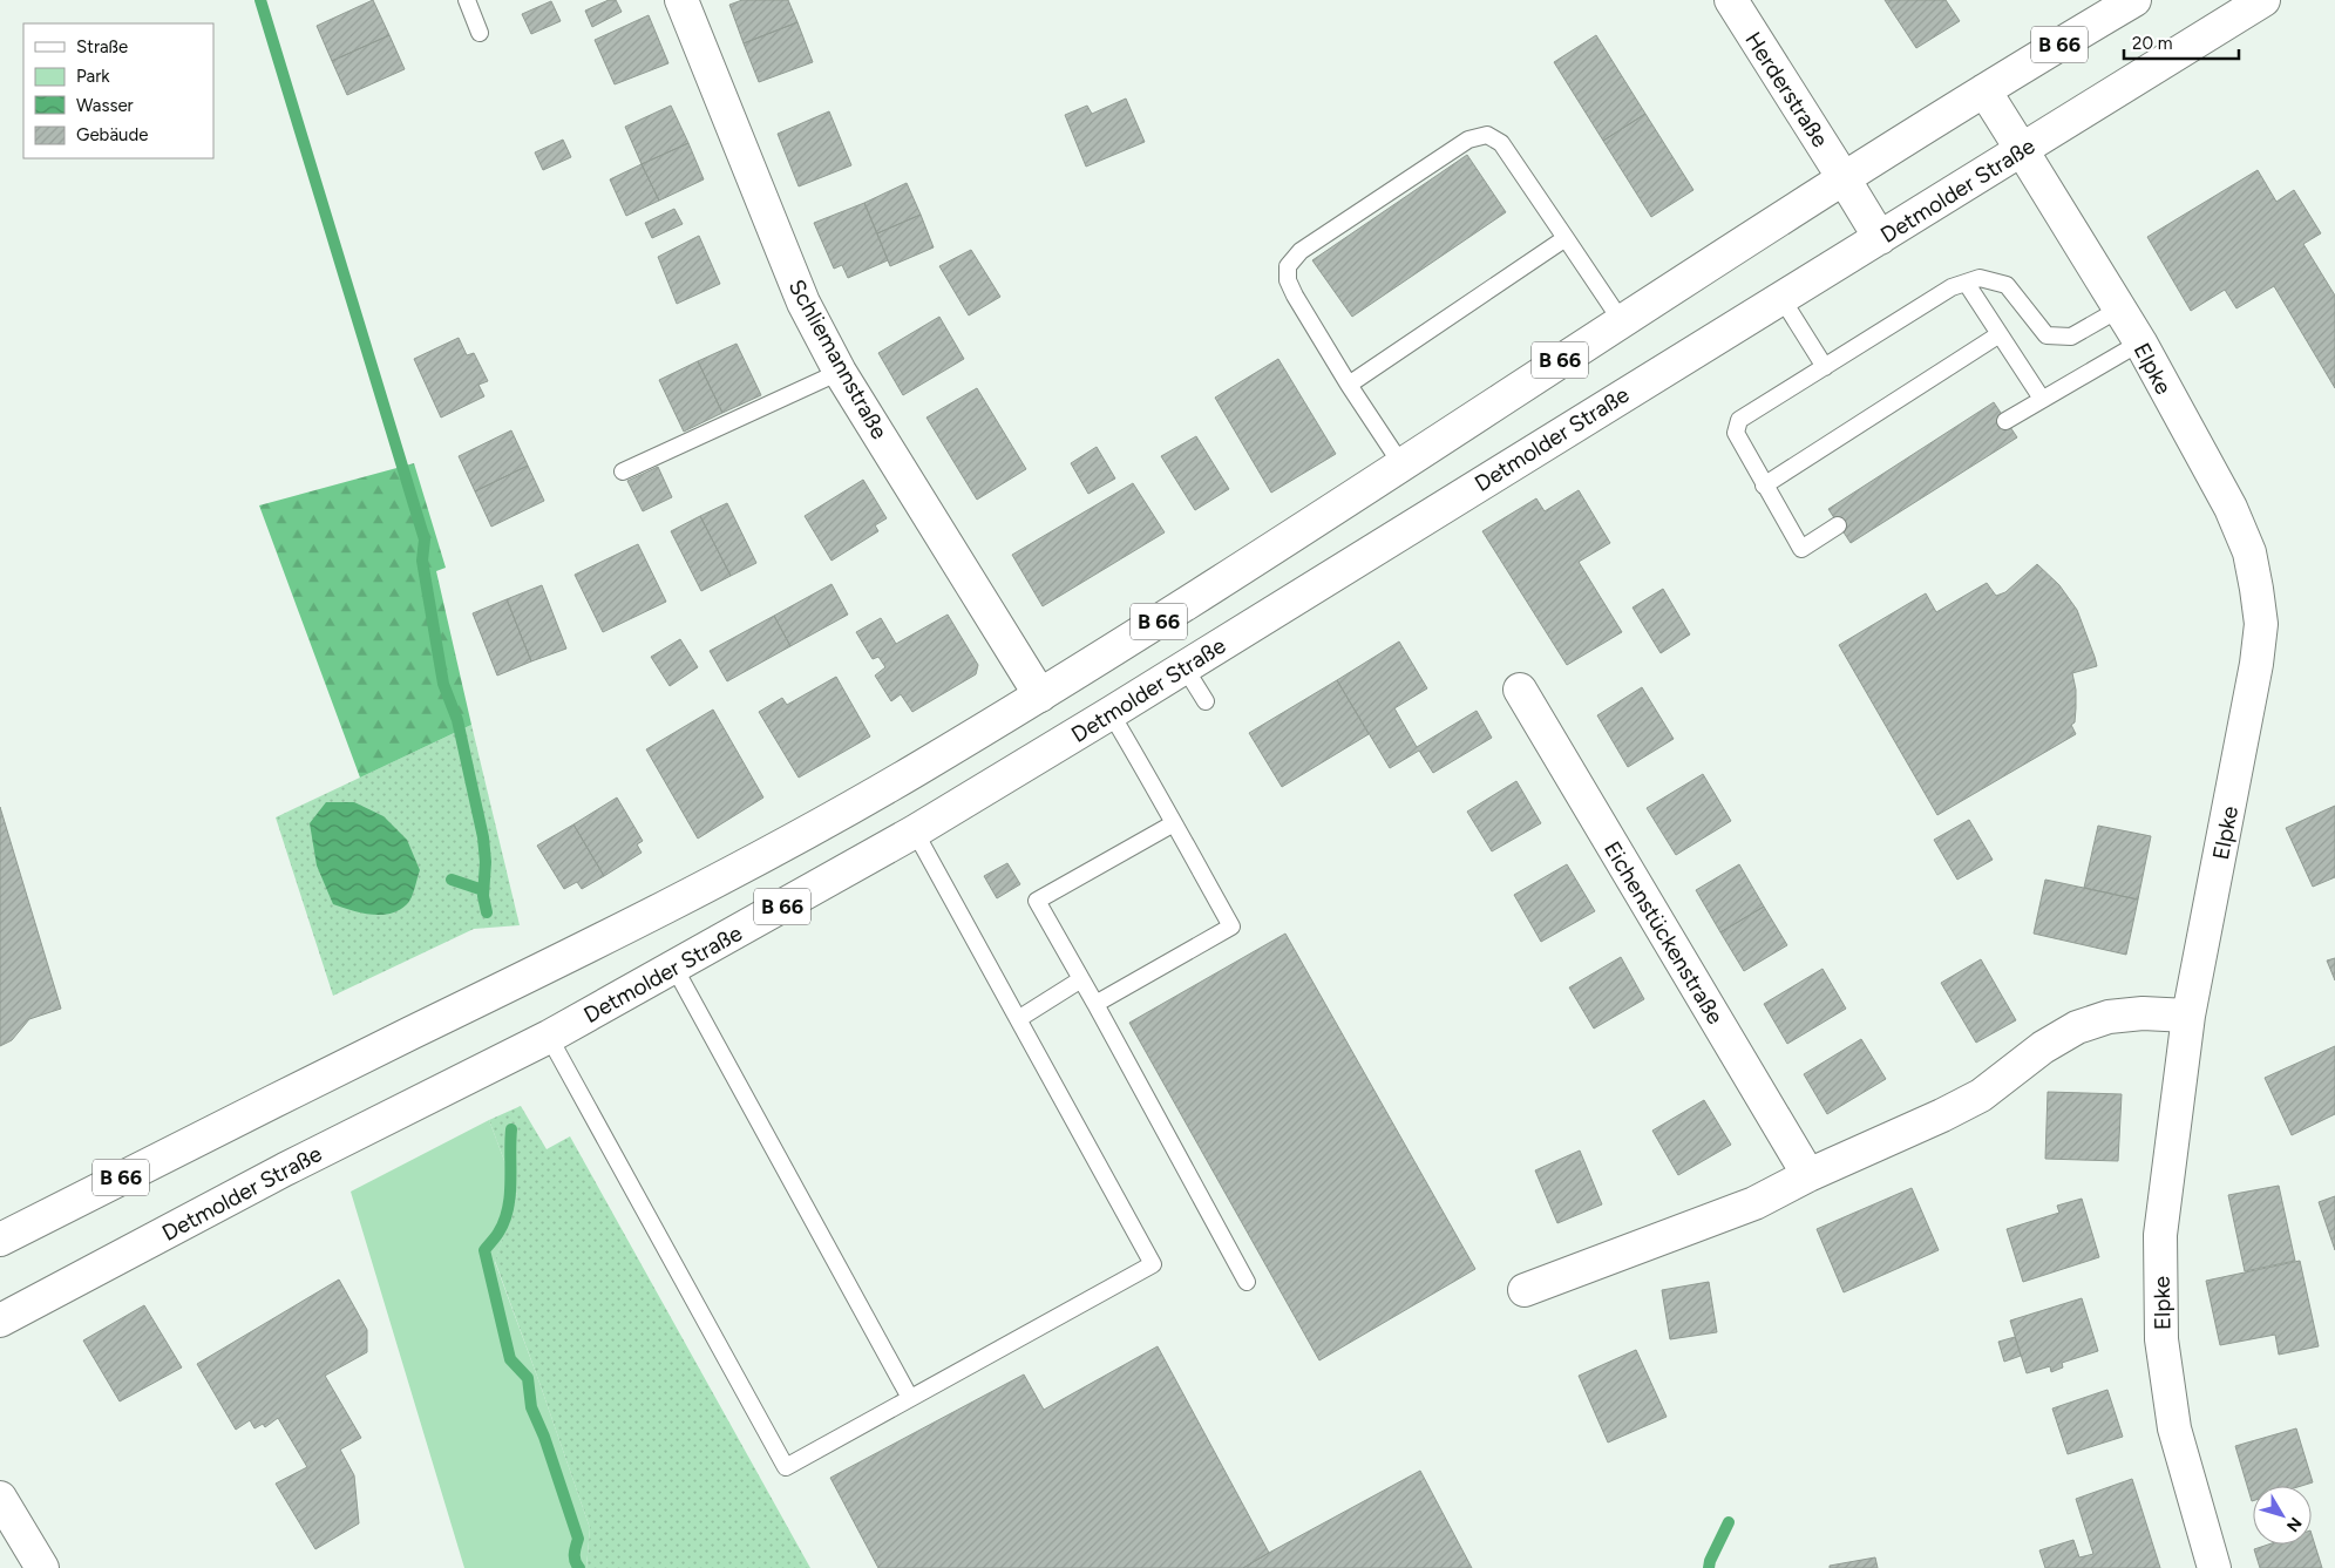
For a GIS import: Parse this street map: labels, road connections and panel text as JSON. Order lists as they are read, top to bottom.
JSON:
{
  "streets": {
    "main road": [
      "B 66",
      "Herderstraße",
      "Detmolder Straße",
      "Schliemannstraße",
      "Elpke",
      "Eichenstückenstraße"
    ]
  },
  "crossings": [
    ["B 66", "Herderstraße"],
    ["B 66", "Schliemannstraße"],
    ["B 66", "Elpke"],
    ["Herderstraße", "Detmolder Straße"],
    ["Detmolder Straße", "Elpke"]
  ],
  "legend": [
    "Straße",
    "Park",
    "Wasser",
    "Gebäude"
  ],
  "scale_bar": "20 m",
  "north": "bottom right"
}
